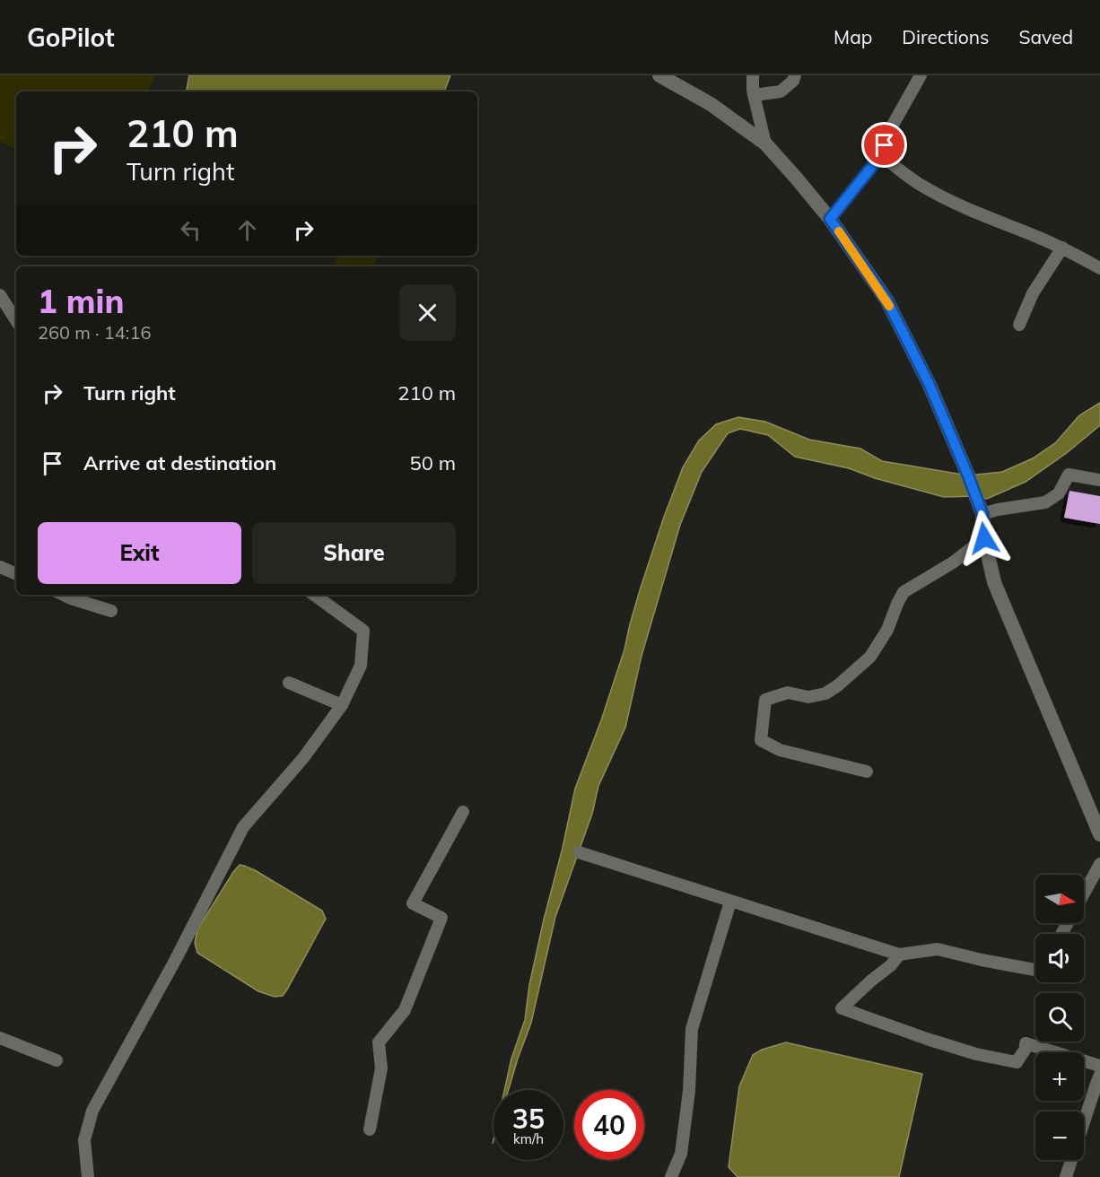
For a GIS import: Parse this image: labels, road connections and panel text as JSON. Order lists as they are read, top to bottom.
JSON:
{
  "north": "right",
  "page": {
    "header": "GoPilot",
    "nav": ["Map", "Directions", "Saved"],
    "turn": ["210 m", "Turn right"],
    "heading": ["1 min", "260 m · 14:16"],
    "list": [
      {
        "name": "Turn right",
        "value": "210 m"
      },
      {
        "name": "Arrive at destination",
        "value": "50 m"
      }
    ],
    "buttons": ["Exit", "Share"],
    "map_buttons": ["+", "−"],
    "speed": "35 km/h",
    "limit": "40"
  }
}
